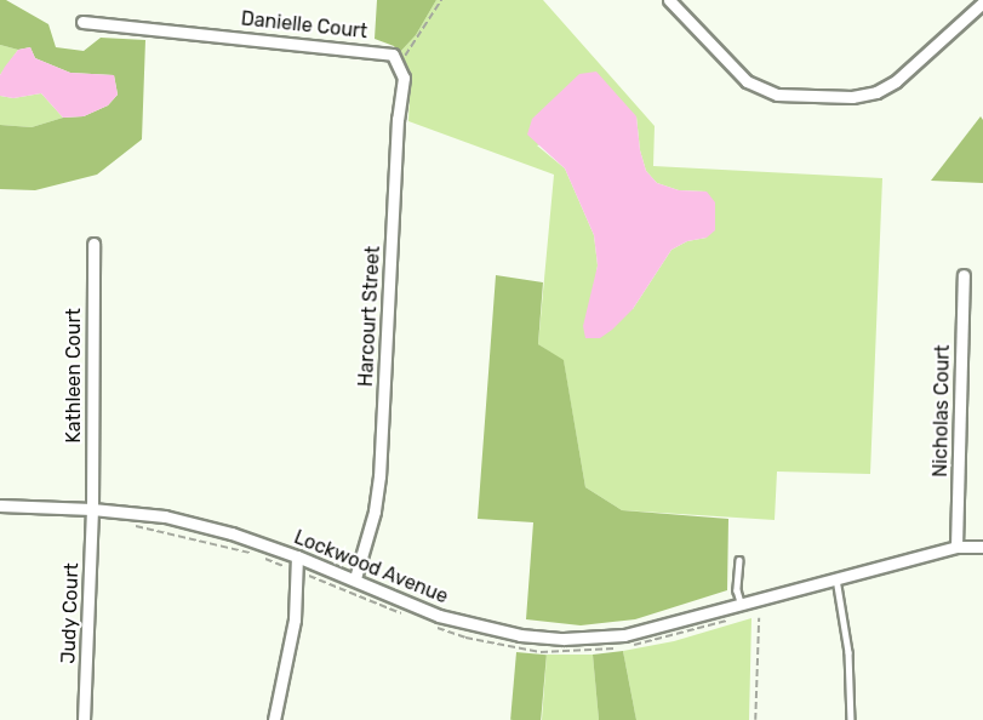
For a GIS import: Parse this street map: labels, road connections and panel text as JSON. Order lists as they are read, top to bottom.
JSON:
{
  "streets": {
    "street": [
      "Danielle Court",
      "Harcourt Street",
      "Kathleen Court",
      "Nicholas Court",
      "Lockwood Avenue",
      "Judy Court"
    ]
  },
  "crossings": [
    ["Danielle Court", "Harcourt Street"],
    ["Harcourt Street", "Lockwood Avenue"],
    ["Kathleen Court", "Lockwood Avenue"],
    ["Kathleen Court", "Judy Court"],
    ["Nicholas Court", "Lockwood Avenue"],
    ["Lockwood Avenue", "Judy Court"]
  ]
}
